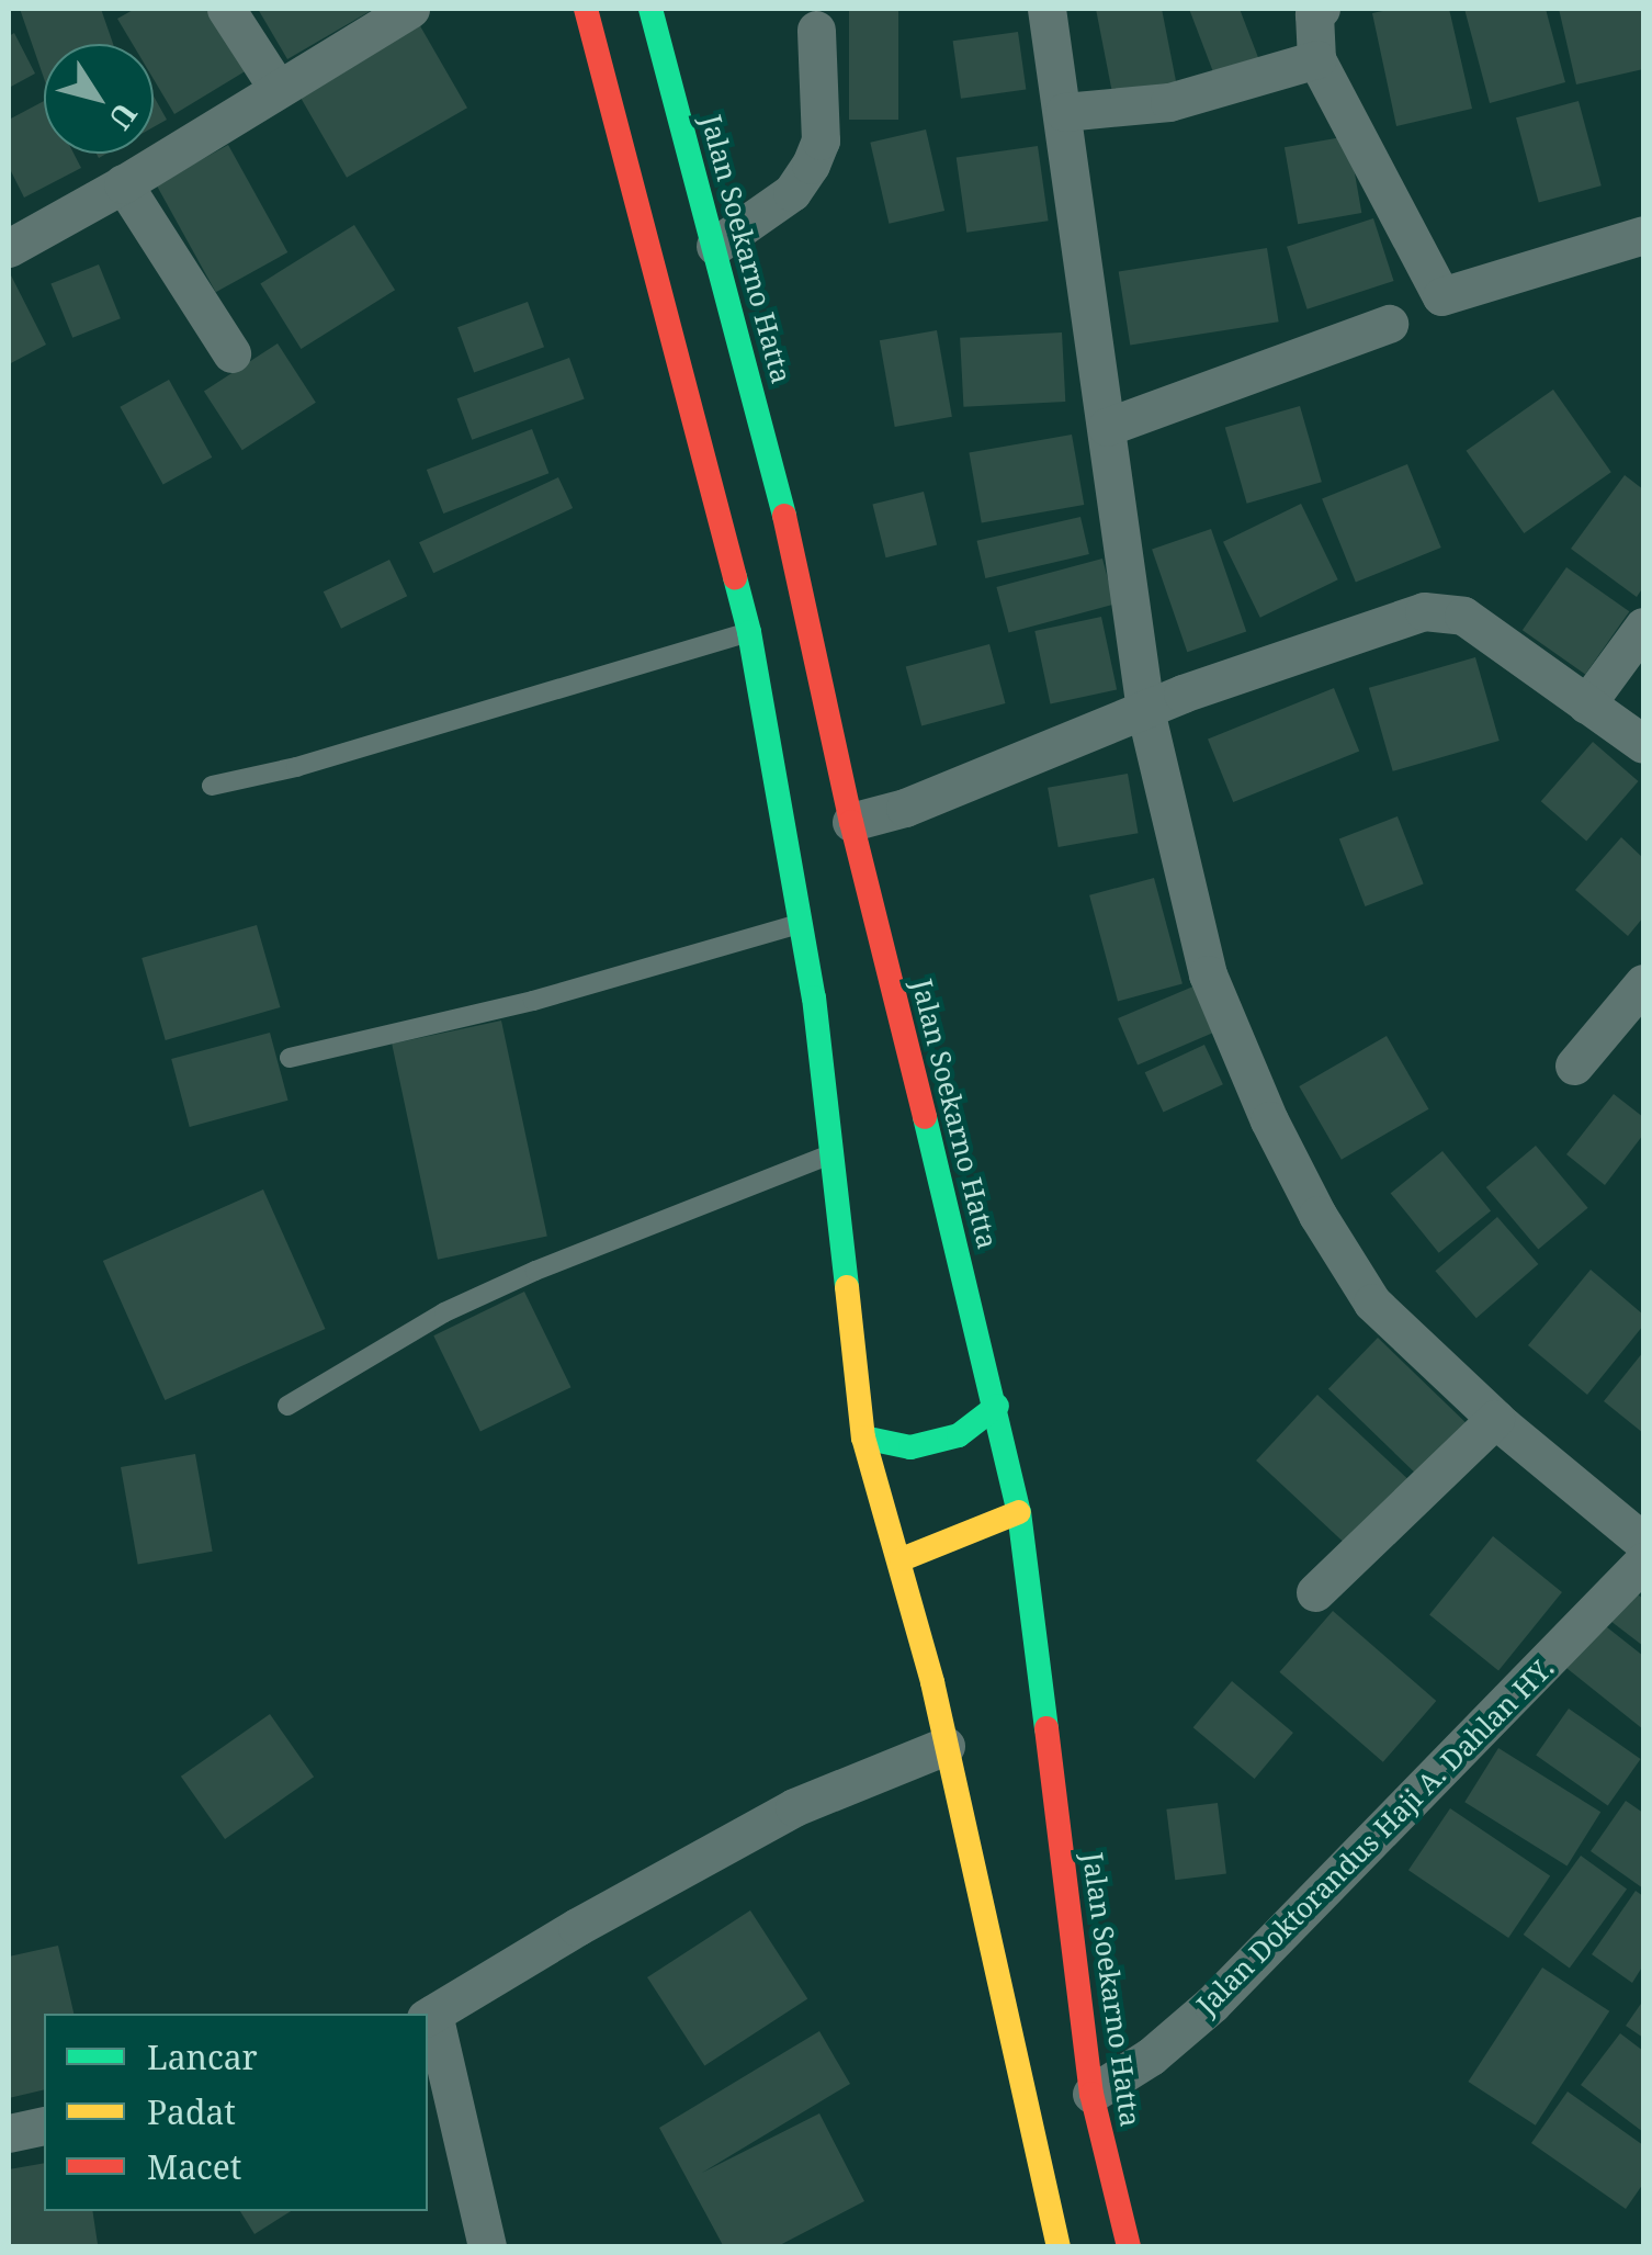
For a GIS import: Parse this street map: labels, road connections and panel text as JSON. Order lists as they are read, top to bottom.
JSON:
{
  "streets": {
    "highway": ["Jalan Soekarno Hatta"],
    "street": ["Jalan Doktorandus Haji A. Dahlan HY."]
  },
  "crossings": [
    ["Jalan Soekarno Hatta", "Jalan Doktorandus Haji A. Dahlan HY."]
  ],
  "legend": ["Lancar", "Padat", "Macet"],
  "north": "bottom right"
}
